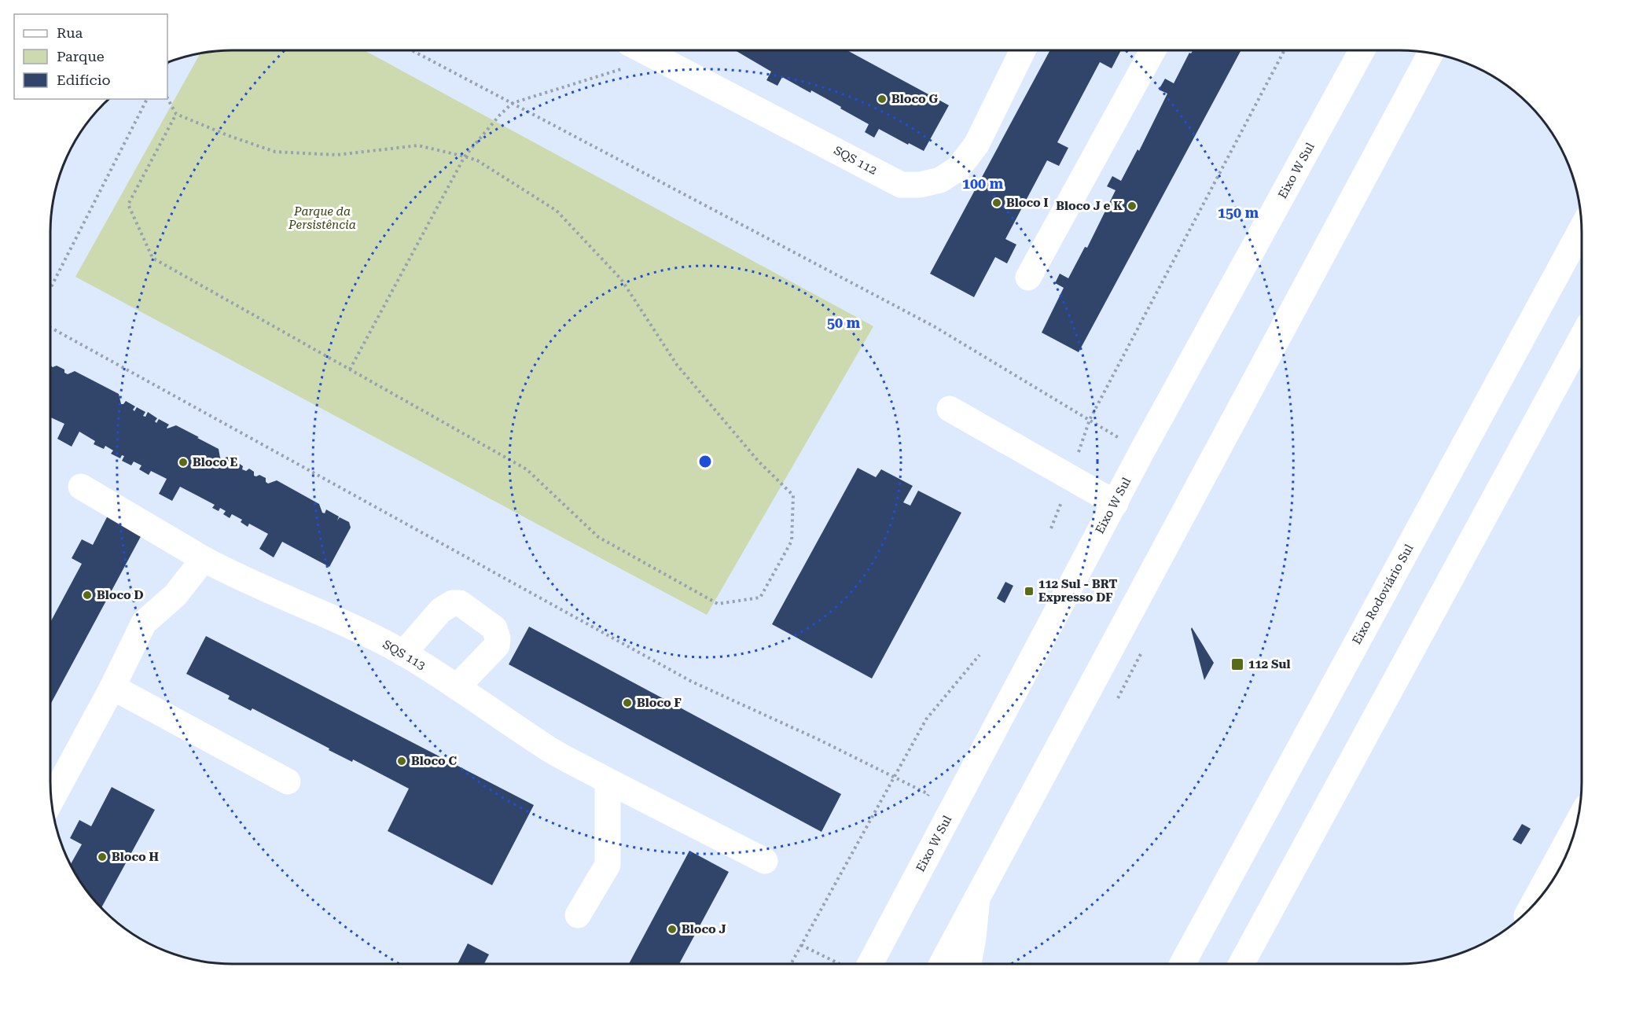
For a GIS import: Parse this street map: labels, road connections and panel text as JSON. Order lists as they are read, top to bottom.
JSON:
{
  "streets": {
    "main road": [
      "SQS 112",
      "Eixo W Sul",
      "Eixo Rodoviário Sul",
      "SQS 113"
    ]
  },
  "parks": ["Parque da Persistência"],
  "places": {
    "other": [
      "Bloco G",
      "Bloco I",
      "Bloco J e K",
      "Bloco E",
      "Bloco D",
      "Bloco F",
      "Bloco C",
      "Bloco H",
      "Bloco J"
    ],
    "transit": ["112 Sul - BRT Expresso DF", "112 Sul"]
  },
  "legend": ["Rua", "Parque", "Edifício"],
  "rings": ["100 m", "150 m", "50 m"]
}
